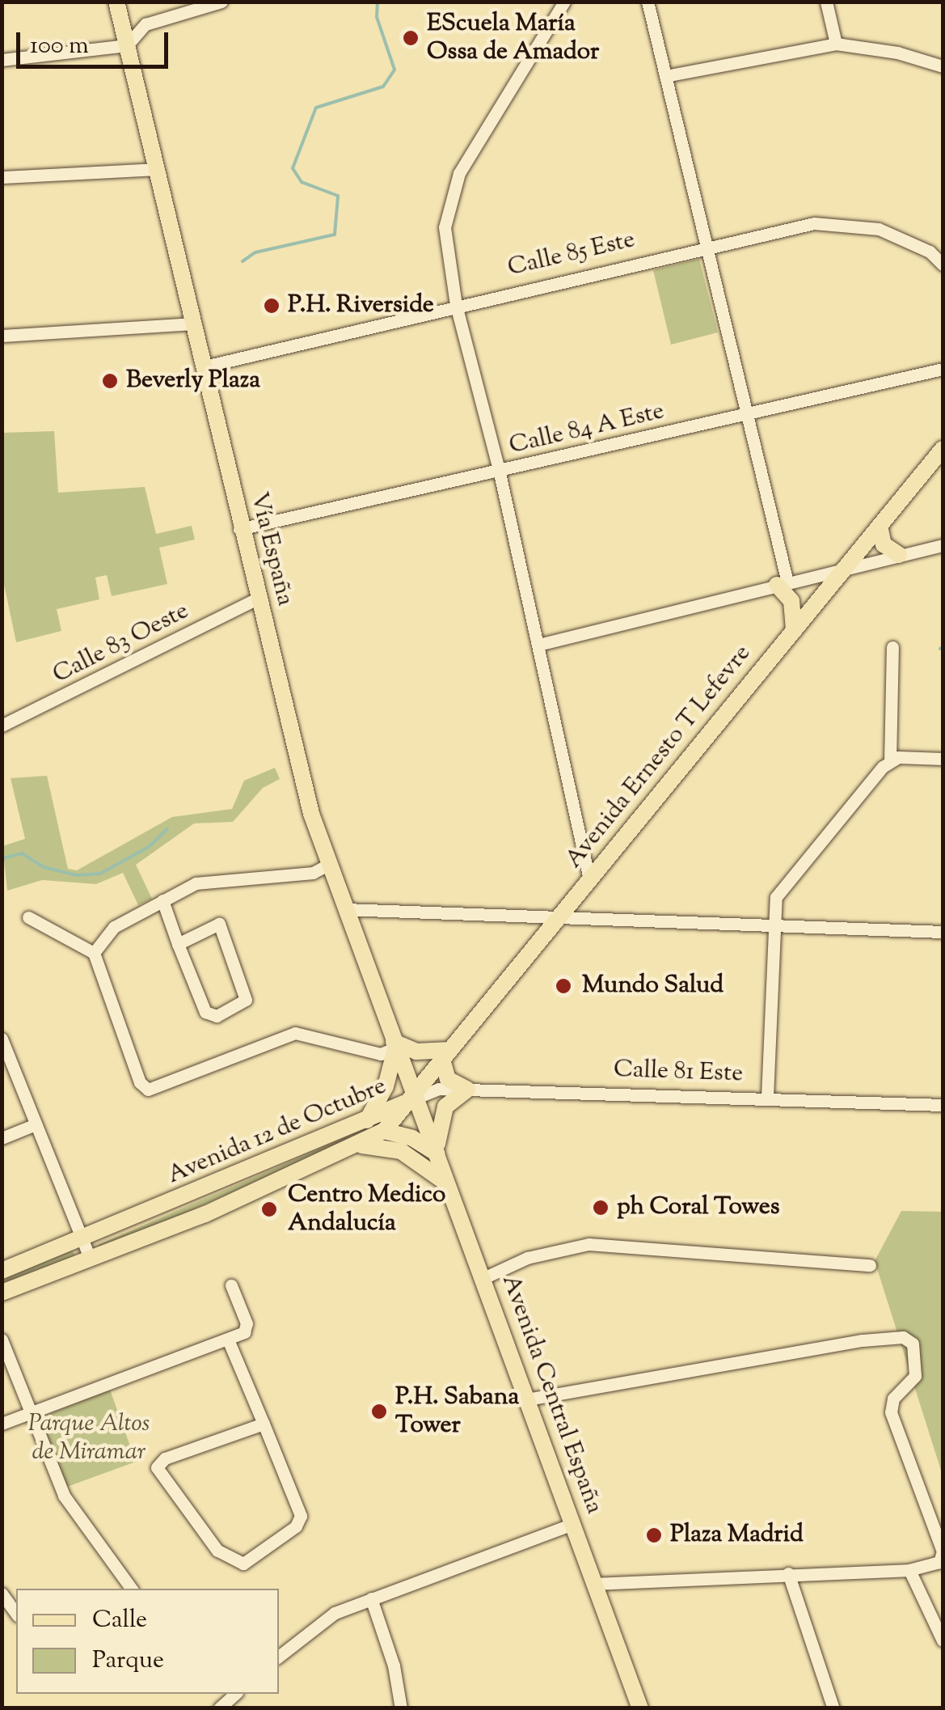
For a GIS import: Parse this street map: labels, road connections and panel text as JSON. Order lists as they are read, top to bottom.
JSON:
{
  "streets": {
    "main road": [
      "Vía España",
      "Avenida Ernesto T Lefevre",
      "Avenida 12 de Octubre",
      "Avenida Central España"
    ],
    "street": [
      "Calle 85 Este",
      "Calle 84 A Este",
      "Calle 83 Oeste",
      "Calle 81 Este"
    ]
  },
  "crossings": [
    ["Calle 85 Este", "Vía España"],
    ["Calle 84 A Este", "Vía España"],
    ["Vía España", "Calle 83 Oeste"],
    ["Vía España", "Avenida Ernesto T Lefevre"],
    ["Vía España", "Calle 81 Este"],
    ["Vía España", "Avenida 12 de Octubre"],
    ["Vía España", "Avenida Central España"],
    ["Avenida Ernesto T Lefevre", "Calle 81 Este"],
    ["Avenida Ernesto T Lefevre", "Avenida 12 de Octubre"],
    ["Avenida Ernesto T Lefevre", "Avenida Central España"],
    ["Calle 81 Este", "Avenida 12 de Octubre"],
    ["Calle 81 Este", "Avenida Central España"],
    ["Avenida 12 de Octubre", "Avenida Central España"]
  ],
  "parks": ["Parque Altos de Miramar"],
  "places": [
    "EScuela María Ossa de Amador",
    "P.H. Riverside",
    "Beverly Plaza",
    "Mundo Salud",
    "ph Coral Towes",
    "Centro Medico Andalucía",
    "P.H. Sabana Tower",
    "Plaza Madrid"
  ],
  "legend": ["Calle", "Parque"],
  "scale_bar": "100 m"
}
